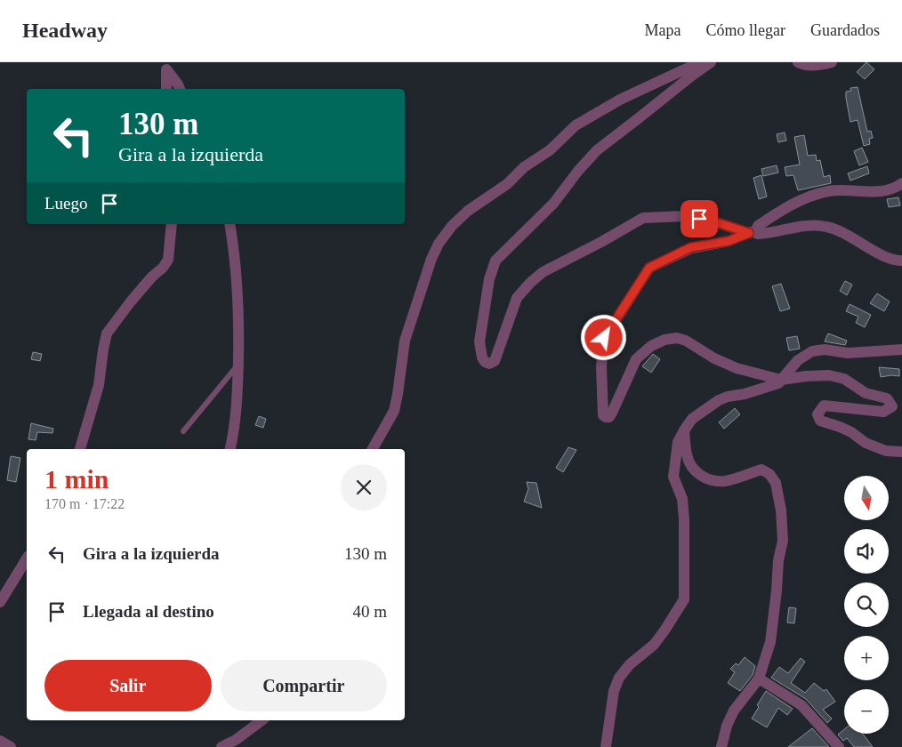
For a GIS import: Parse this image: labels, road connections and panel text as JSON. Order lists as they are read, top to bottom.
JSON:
{
  "north": "bottom",
  "page": {
    "header": "Headway",
    "nav": ["Mapa", "Cómo llegar", "Guardados"],
    "turn": ["130 m", "Gira a la izquierda"],
    "then": "Luego",
    "heading": ["1 min", "170 m · 17:22"],
    "map_buttons": ["+", "−"],
    "list": [
      {
        "name": "Gira a la izquierda",
        "value": "130 m"
      },
      {
        "name": "Llegada al destino",
        "value": "40 m"
      }
    ],
    "buttons": ["Salir", "Compartir"]
  }
}
